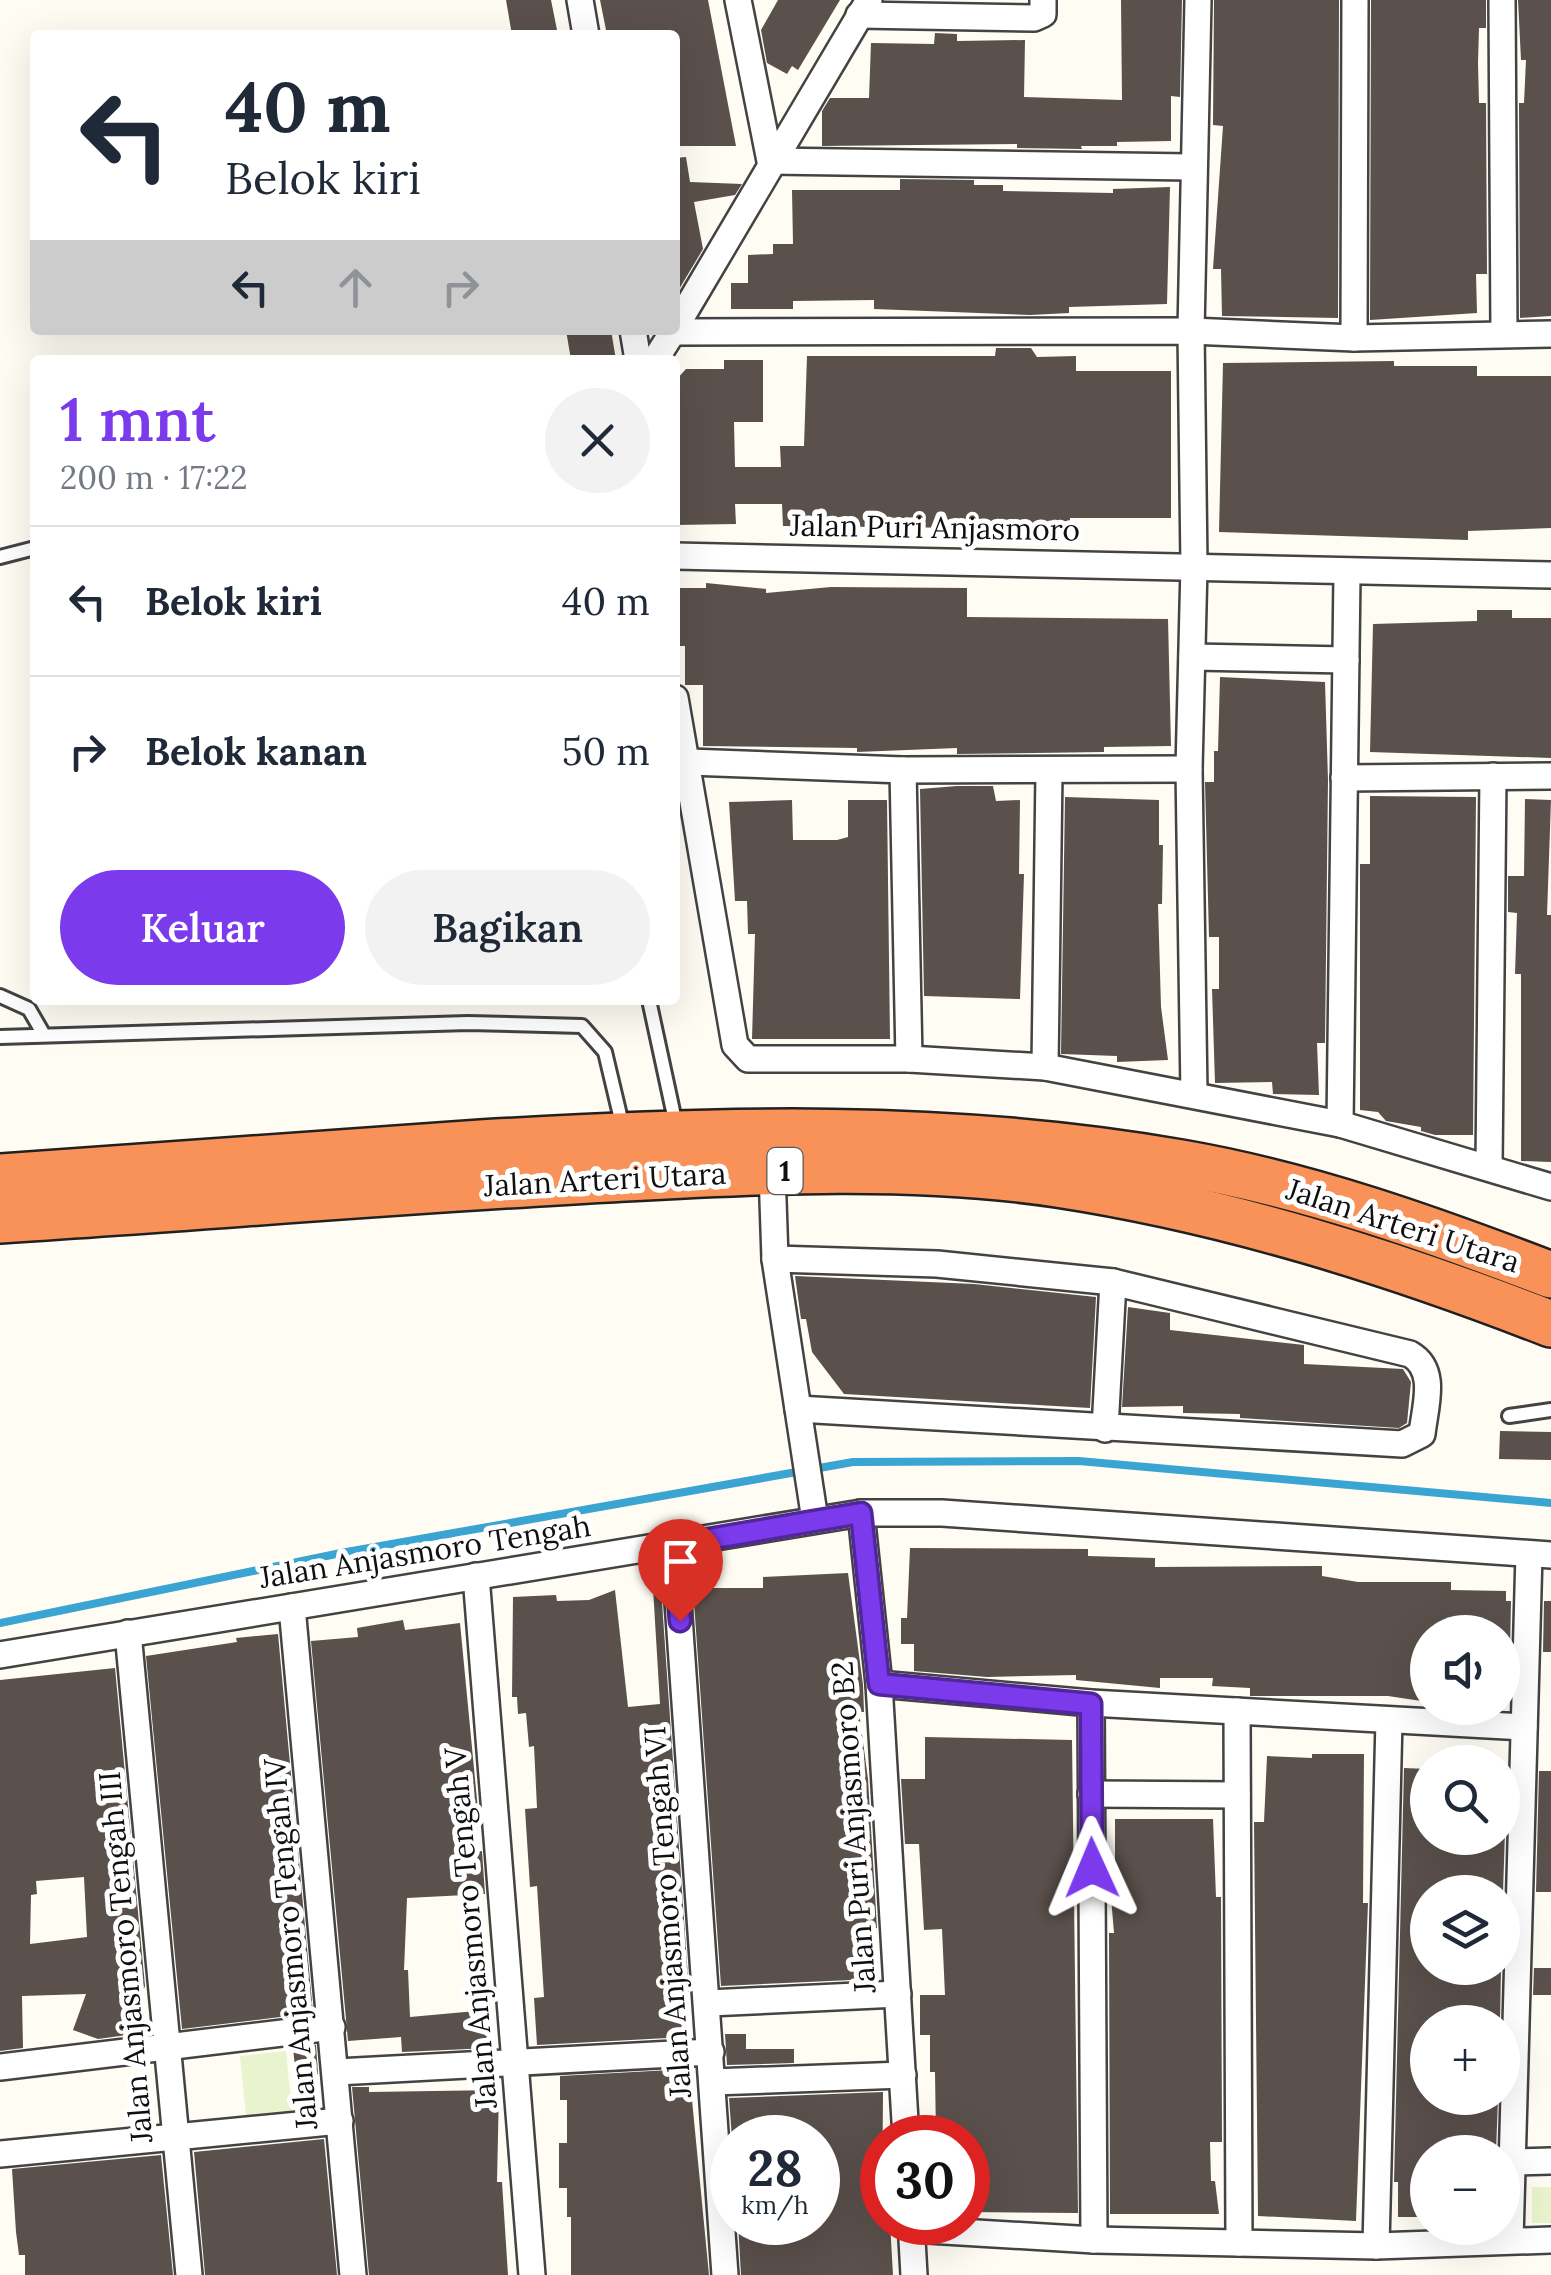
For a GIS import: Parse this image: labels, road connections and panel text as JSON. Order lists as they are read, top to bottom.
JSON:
{
  "streets": {
    "highway": ["1", "Jalan Arteri Utara"],
    "street": [
      "Jalan Puri Anjasmoro",
      "Jalan Anjasmoro Tengah",
      "Jalan Puri Anjasmoro B2",
      "Jalan Anjasmoro Tengah VI",
      "Jalan Anjasmoro Tengah V",
      "Jalan Anjasmoro Tengah IV",
      "Jalan Anjasmoro Tengah III"
    ]
  },
  "crossings": [
    ["Jalan Anjasmoro Tengah", "Jalan Puri Anjasmoro B2"],
    ["Jalan Anjasmoro Tengah", "Jalan Anjasmoro Tengah VI"],
    ["Jalan Anjasmoro Tengah", "Jalan Anjasmoro Tengah V"],
    ["Jalan Anjasmoro Tengah", "Jalan Anjasmoro Tengah IV"],
    ["Jalan Anjasmoro Tengah", "Jalan Anjasmoro Tengah III"]
  ],
  "page": {
    "turn": ["40 m", "Belok kiri"],
    "heading": ["1 mnt", "200 m · 17:22"],
    "list": [
      {
        "name": "Belok kiri",
        "value": "40 m"
      },
      {
        "name": "Belok kanan",
        "value": "50 m"
      }
    ],
    "buttons": ["Keluar", "Bagikan"],
    "map_buttons": ["+", "−"],
    "speed": "28 km/h",
    "limit": "30"
  }
}
